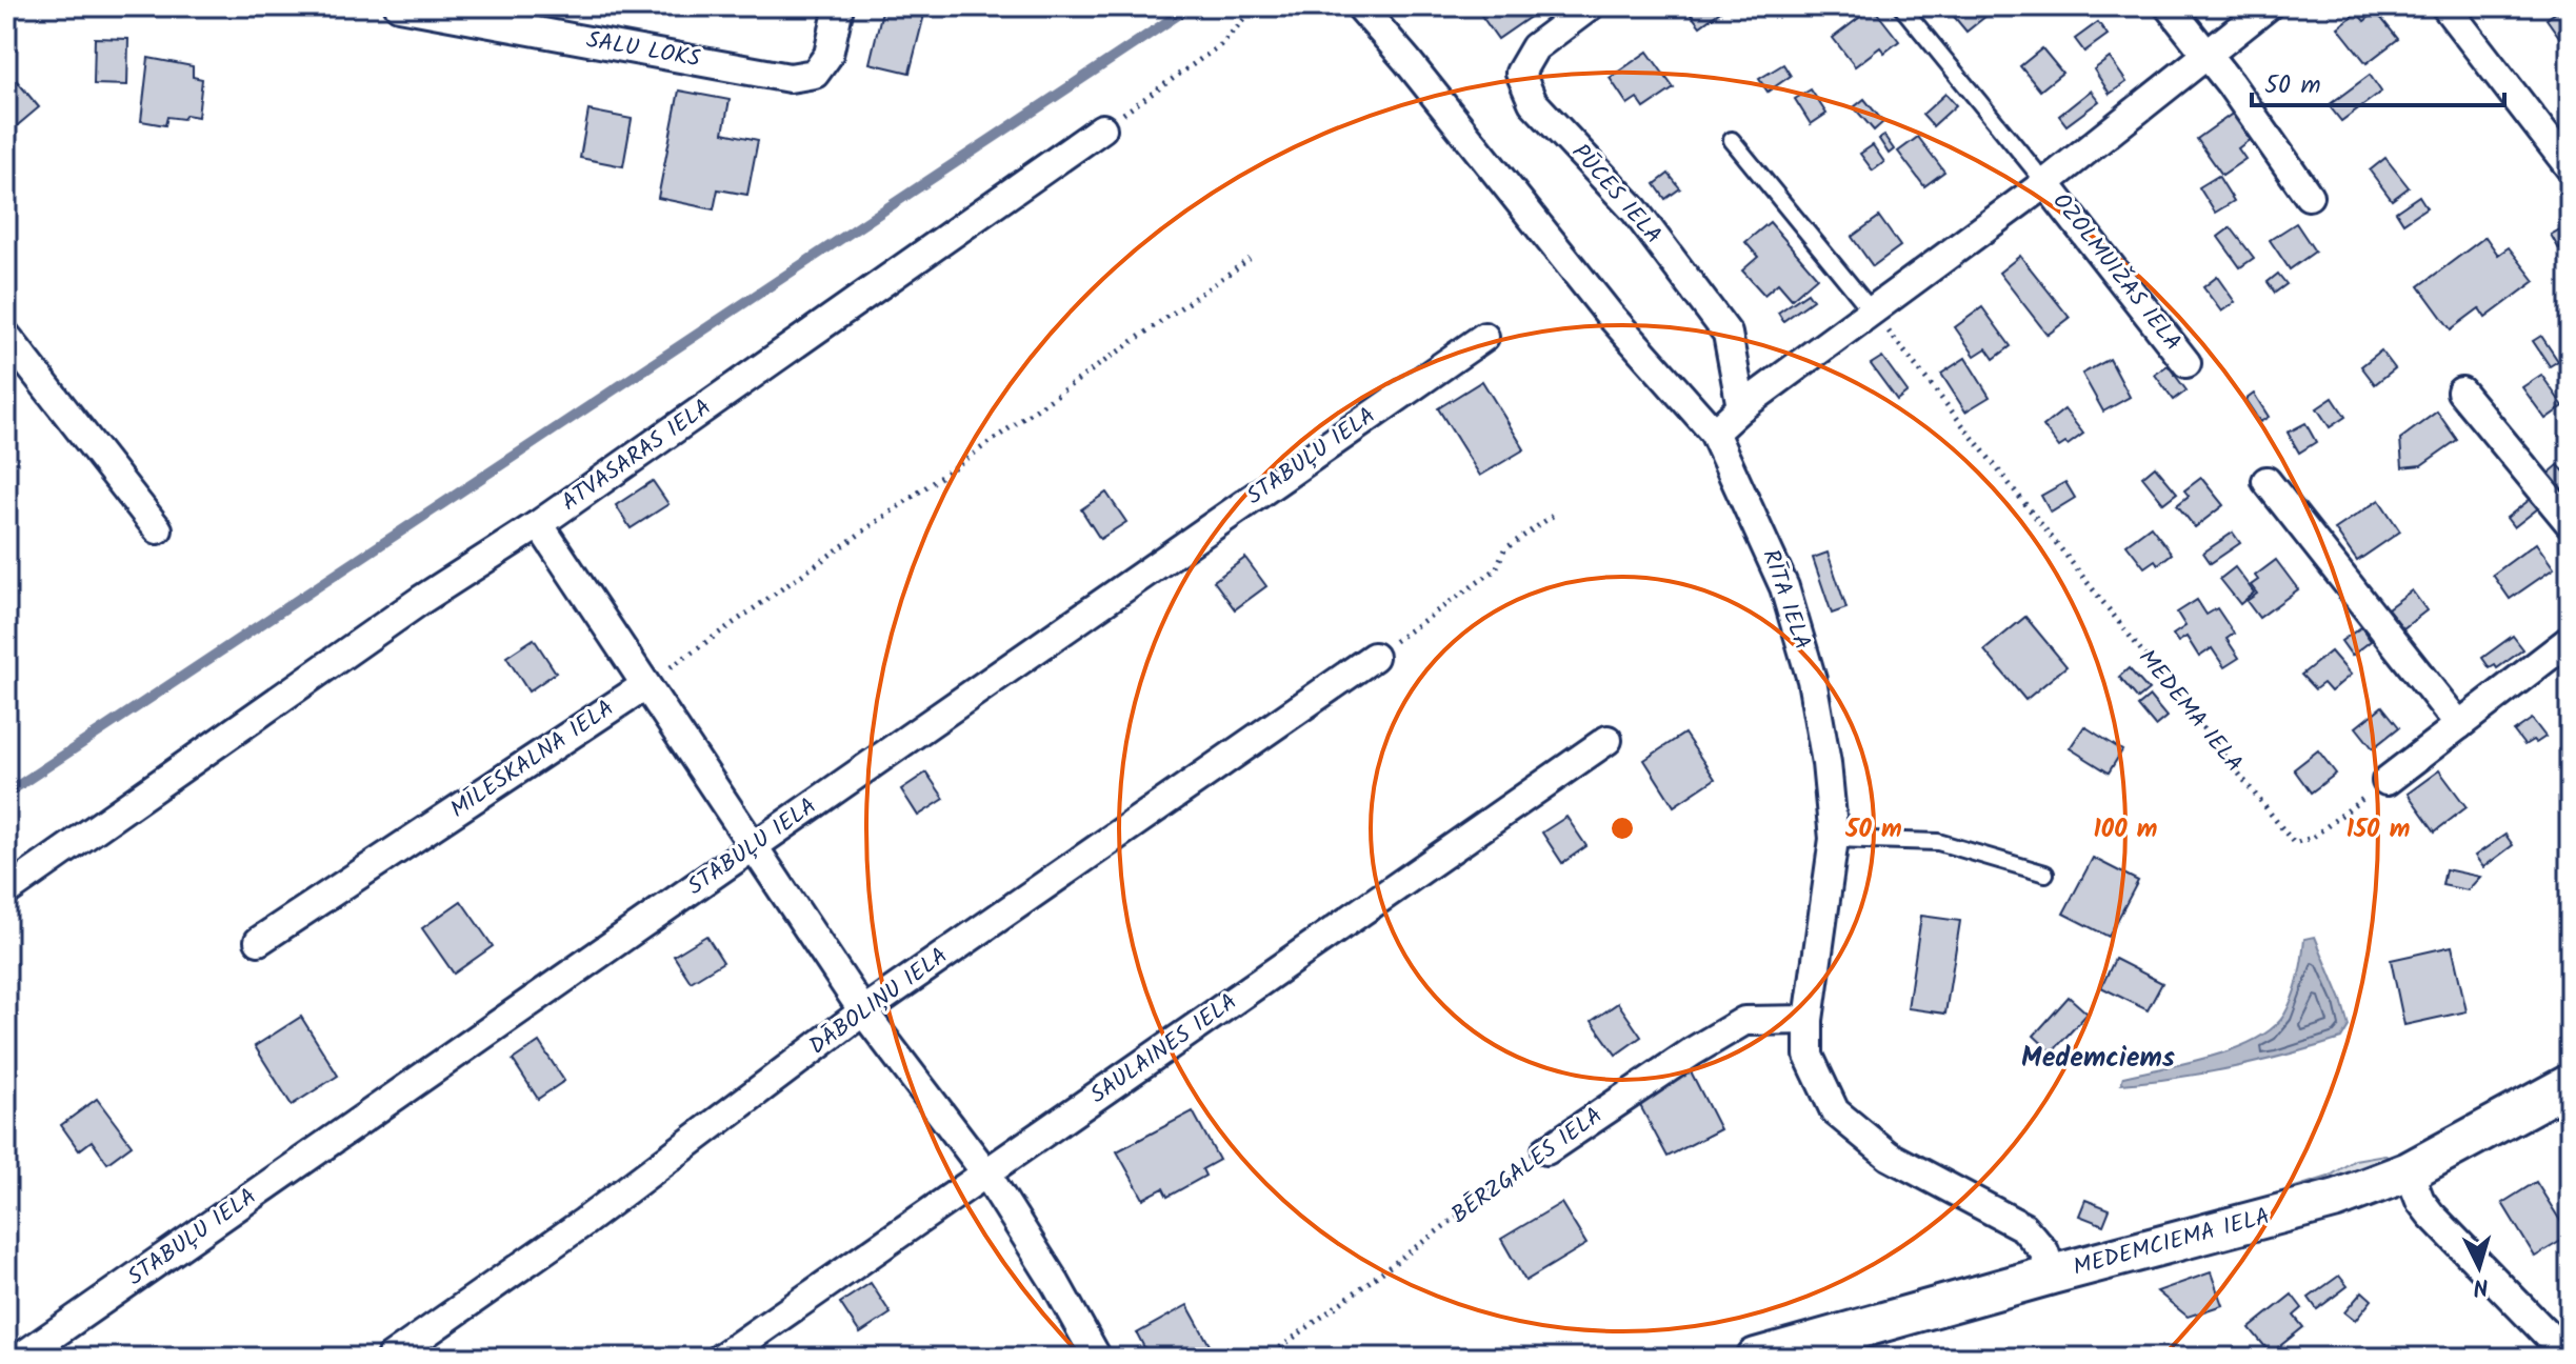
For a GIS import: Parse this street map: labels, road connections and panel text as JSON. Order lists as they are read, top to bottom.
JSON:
{
  "streets": {
    "street": [
      "SALU LOKS",
      "PŪCES IELA",
      "OZOLMUIŽAS IELA",
      "ATVASARAS IELA",
      "STABUĻU IELA",
      "RĪTA IELA",
      "MĪLESKALNA IELA",
      "DĀBOLIŅU IELA",
      "SAULAINES IELA",
      "BĒRZGALES IELA",
      "MEDEMCIEMA IELA"
    ],
    "path": ["MEDEMA IELA"]
  },
  "crossings": [
    ["PŪCES IELA", "OZOLMUIŽAS IELA"],
    ["OZOLMUIŽAS IELA", "RĪTA IELA"],
    ["OZOLMUIŽAS IELA", "MEDEMA IELA"],
    ["RĪTA IELA", "BĒRZGALES IELA"],
    ["RĪTA IELA", "MEDEMCIEMA IELA"]
  ],
  "districts": ["Medemciems"],
  "scale_bar": "50 m",
  "north": "bottom",
  "rings": ["50 m", "100 m", "150 m"]
}
